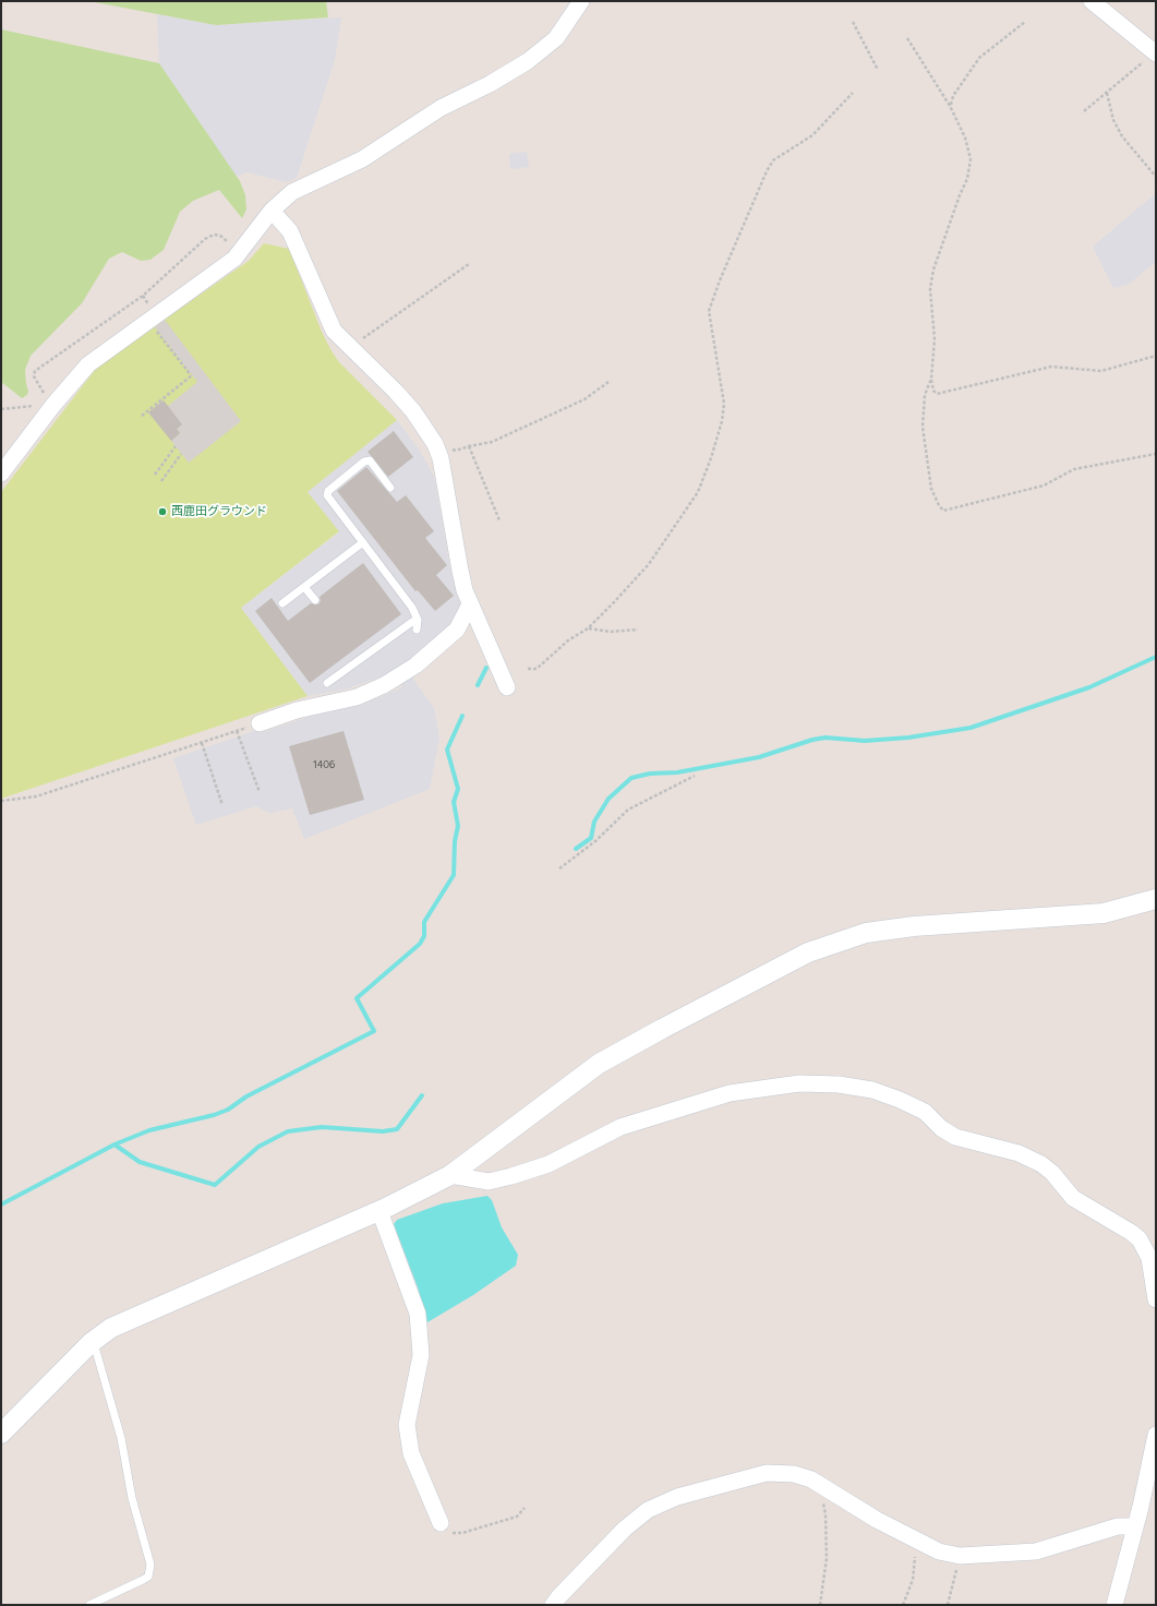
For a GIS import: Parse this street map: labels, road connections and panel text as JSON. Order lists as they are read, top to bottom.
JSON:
{
  "places": ["西鹿田グラウンド"],
  "house_numbers": ["1406"]
}
